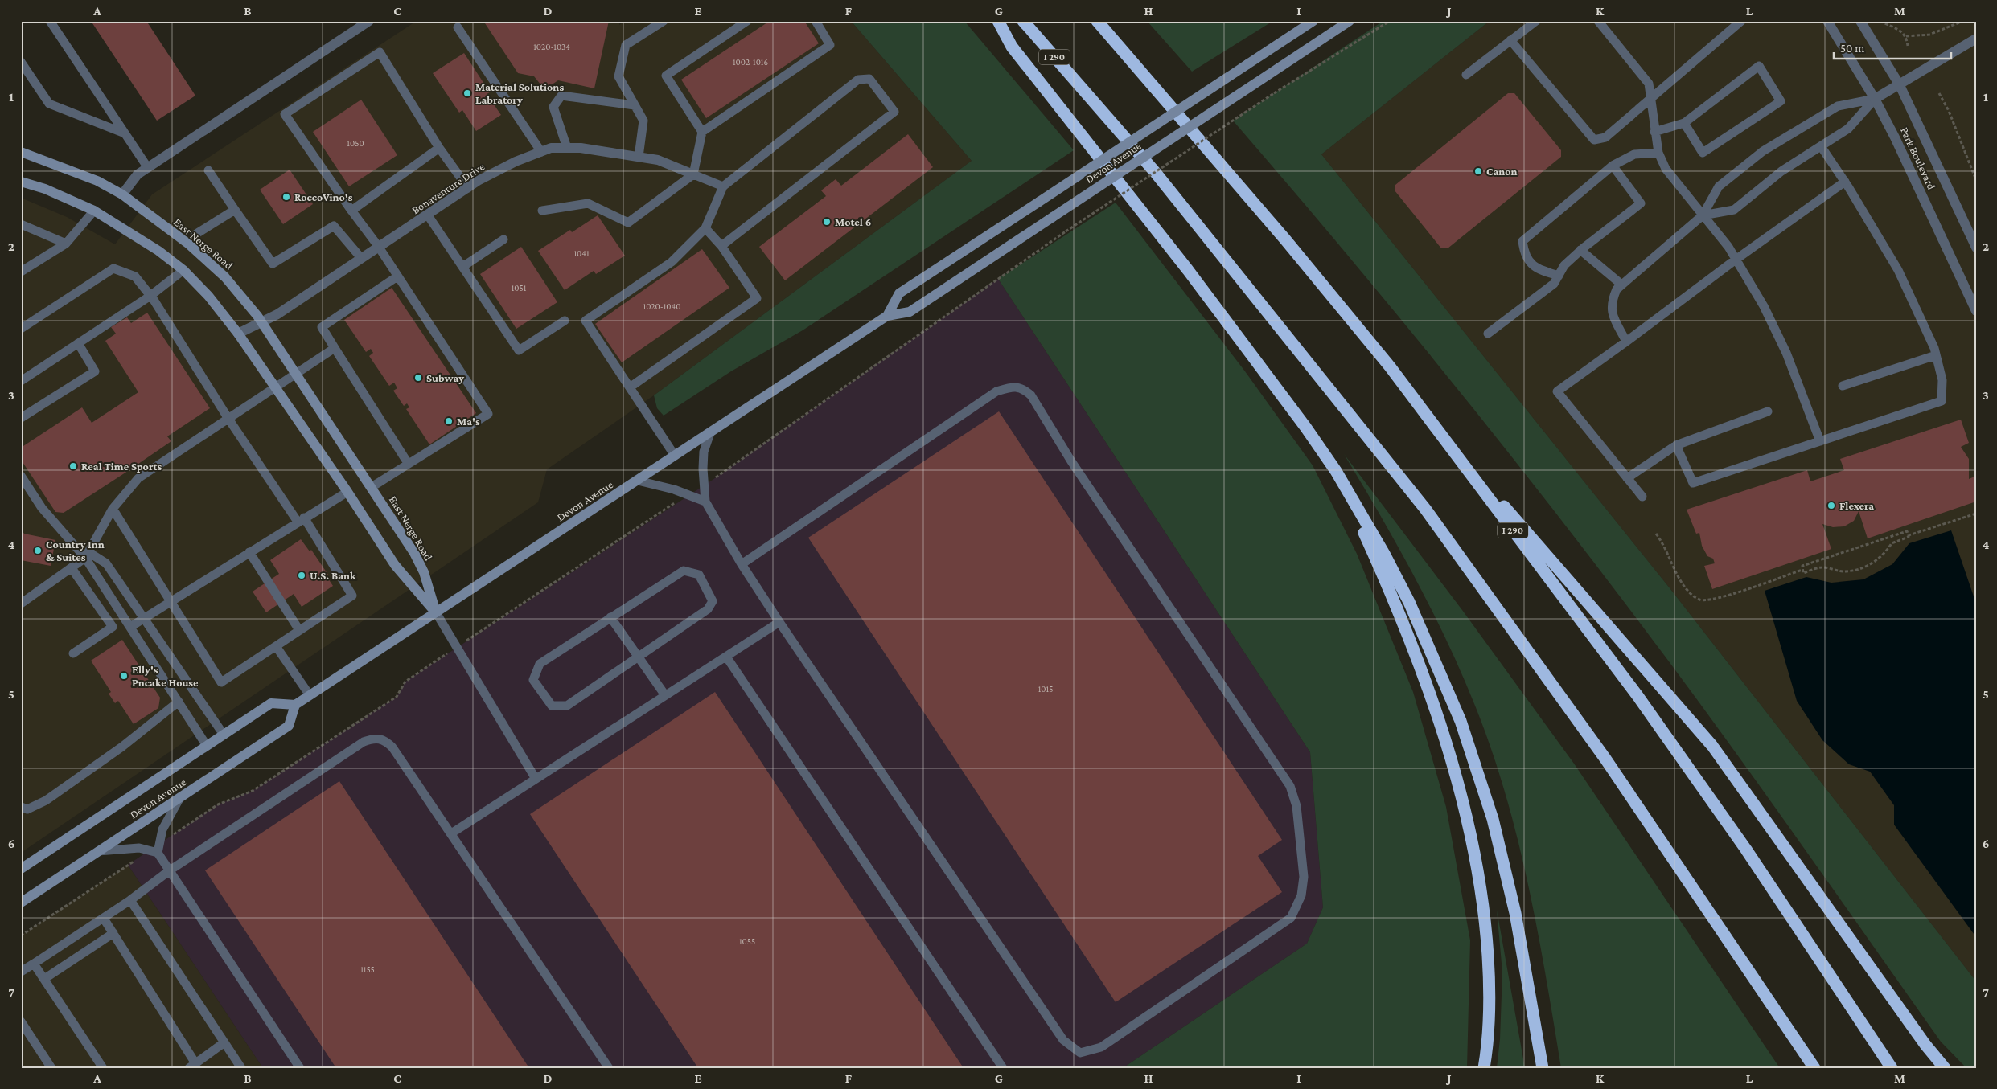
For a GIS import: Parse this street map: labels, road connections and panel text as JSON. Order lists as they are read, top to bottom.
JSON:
{
  "streets": {
    "highway": ["I 290"],
    "main road": ["Devon Avenue", "East Nerge Road"],
    "street": ["Park Boulevard", "Bonaventure Drive"]
  },
  "crossings": [
    ["Devon Avenue", "East Nerge Road"],
    ["Bonaventure Drive", "East Nerge Road"]
  ],
  "places": [
    "Material Solutions Labratory",
    "Canon",
    "RoccoVino's",
    "Motel 6",
    "Subway",
    "Ma's",
    "Real Time Sports",
    "Flexera",
    "Country Inn & Suites",
    "U.S. Bank",
    "Elly's Pncake House"
  ],
  "house_numbers": [
    "1020-1034",
    "1002-1016",
    "1050",
    "1041",
    "1051",
    "1020-1040",
    "1015",
    "1055",
    "1155"
  ],
  "scale_bar": "50 m",
  "grid": {
    "columns": [
      "A",
      "B",
      "C",
      "D",
      "E",
      "F",
      "G",
      "H",
      "I",
      "J",
      "K",
      "L",
      "M"
    ],
    "rows": [
      "1",
      "2",
      "3",
      "4",
      "5",
      "6",
      "7"
    ]
  }
}
